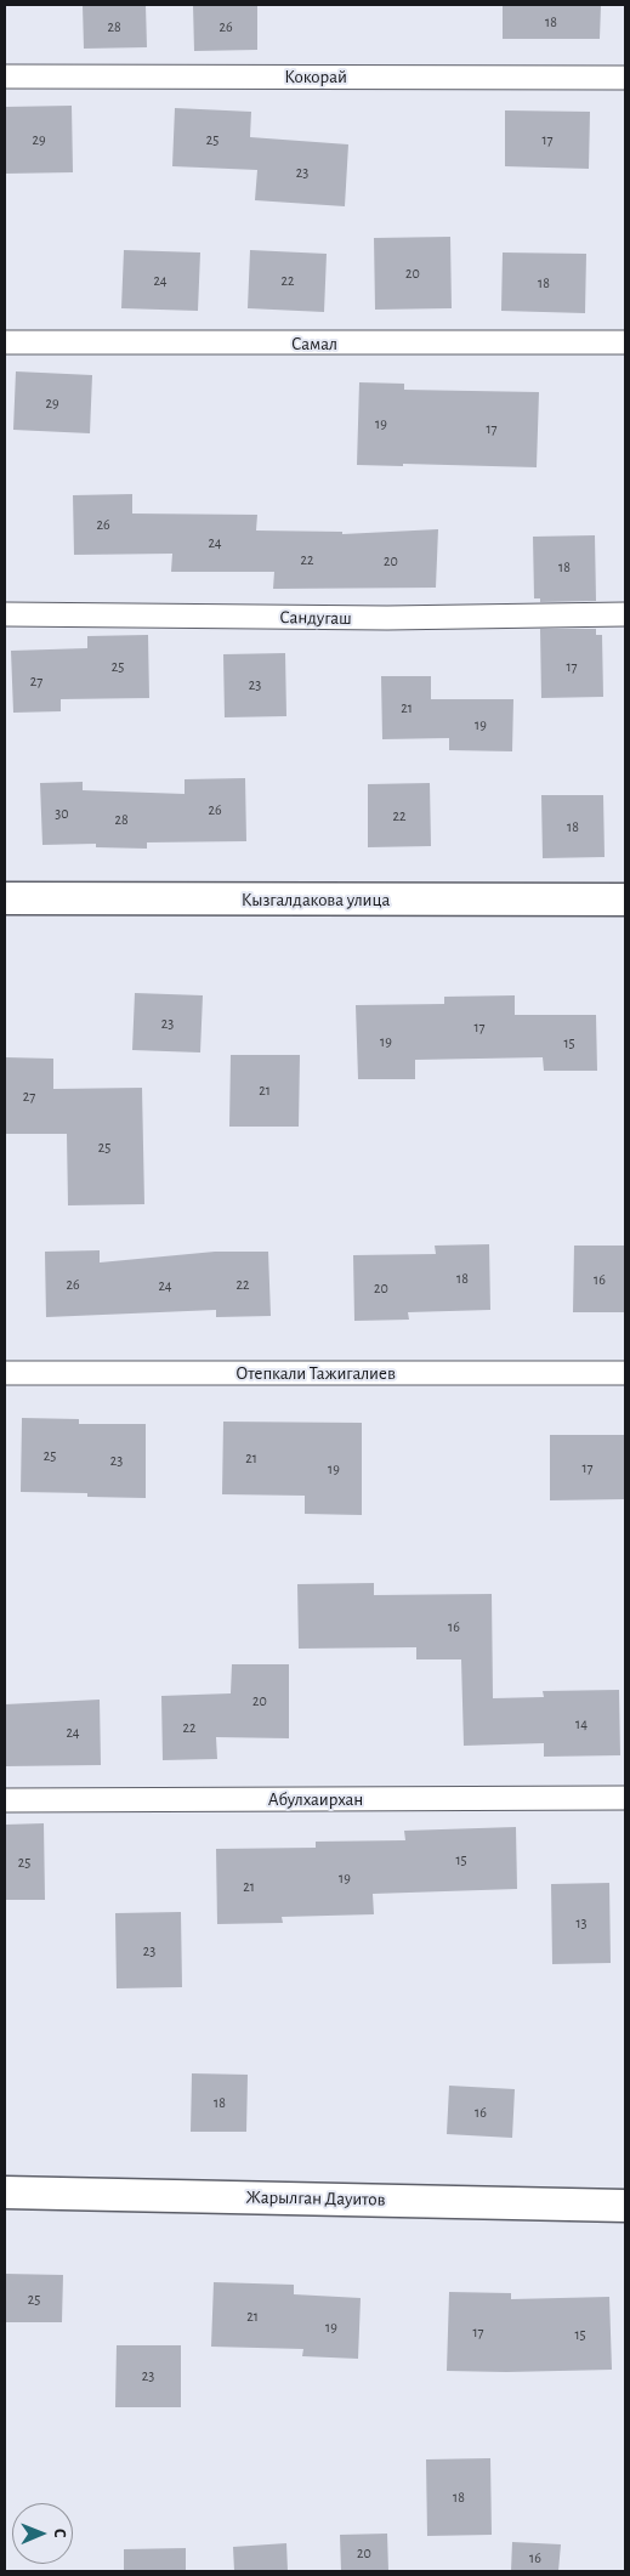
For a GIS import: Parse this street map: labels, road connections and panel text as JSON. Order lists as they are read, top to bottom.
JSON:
{
  "streets": {
    "street": [
      "Кокорай",
      "Самал",
      "Сандугаш",
      "Кызгалдакова улица",
      "Отепкали Тажигалиев",
      "Абулхаирхан",
      "Жарылган Дауитов"
    ]
  },
  "house_numbers": [
    "18",
    "28",
    "26",
    "29",
    "25",
    "17",
    "23",
    "20",
    "24",
    "22",
    "18",
    "29",
    "19",
    "17",
    "26",
    "24",
    "22",
    "20",
    "18",
    "25",
    "17",
    "27",
    "23",
    "21",
    "19",
    "26",
    "30",
    "22",
    "28",
    "18",
    "23",
    "17",
    "19",
    "15",
    "21",
    "27",
    "25",
    "18",
    "16",
    "26",
    "22",
    "24",
    "20",
    "25",
    "21",
    "23",
    "17",
    "19",
    "16",
    "20",
    "14",
    "22",
    "24",
    "15",
    "25",
    "19",
    "21",
    "13",
    "23",
    "18",
    "16",
    "25",
    "21",
    "19",
    "17",
    "15",
    "23",
    "18",
    "20",
    "16"
  ],
  "north": "right"
}
